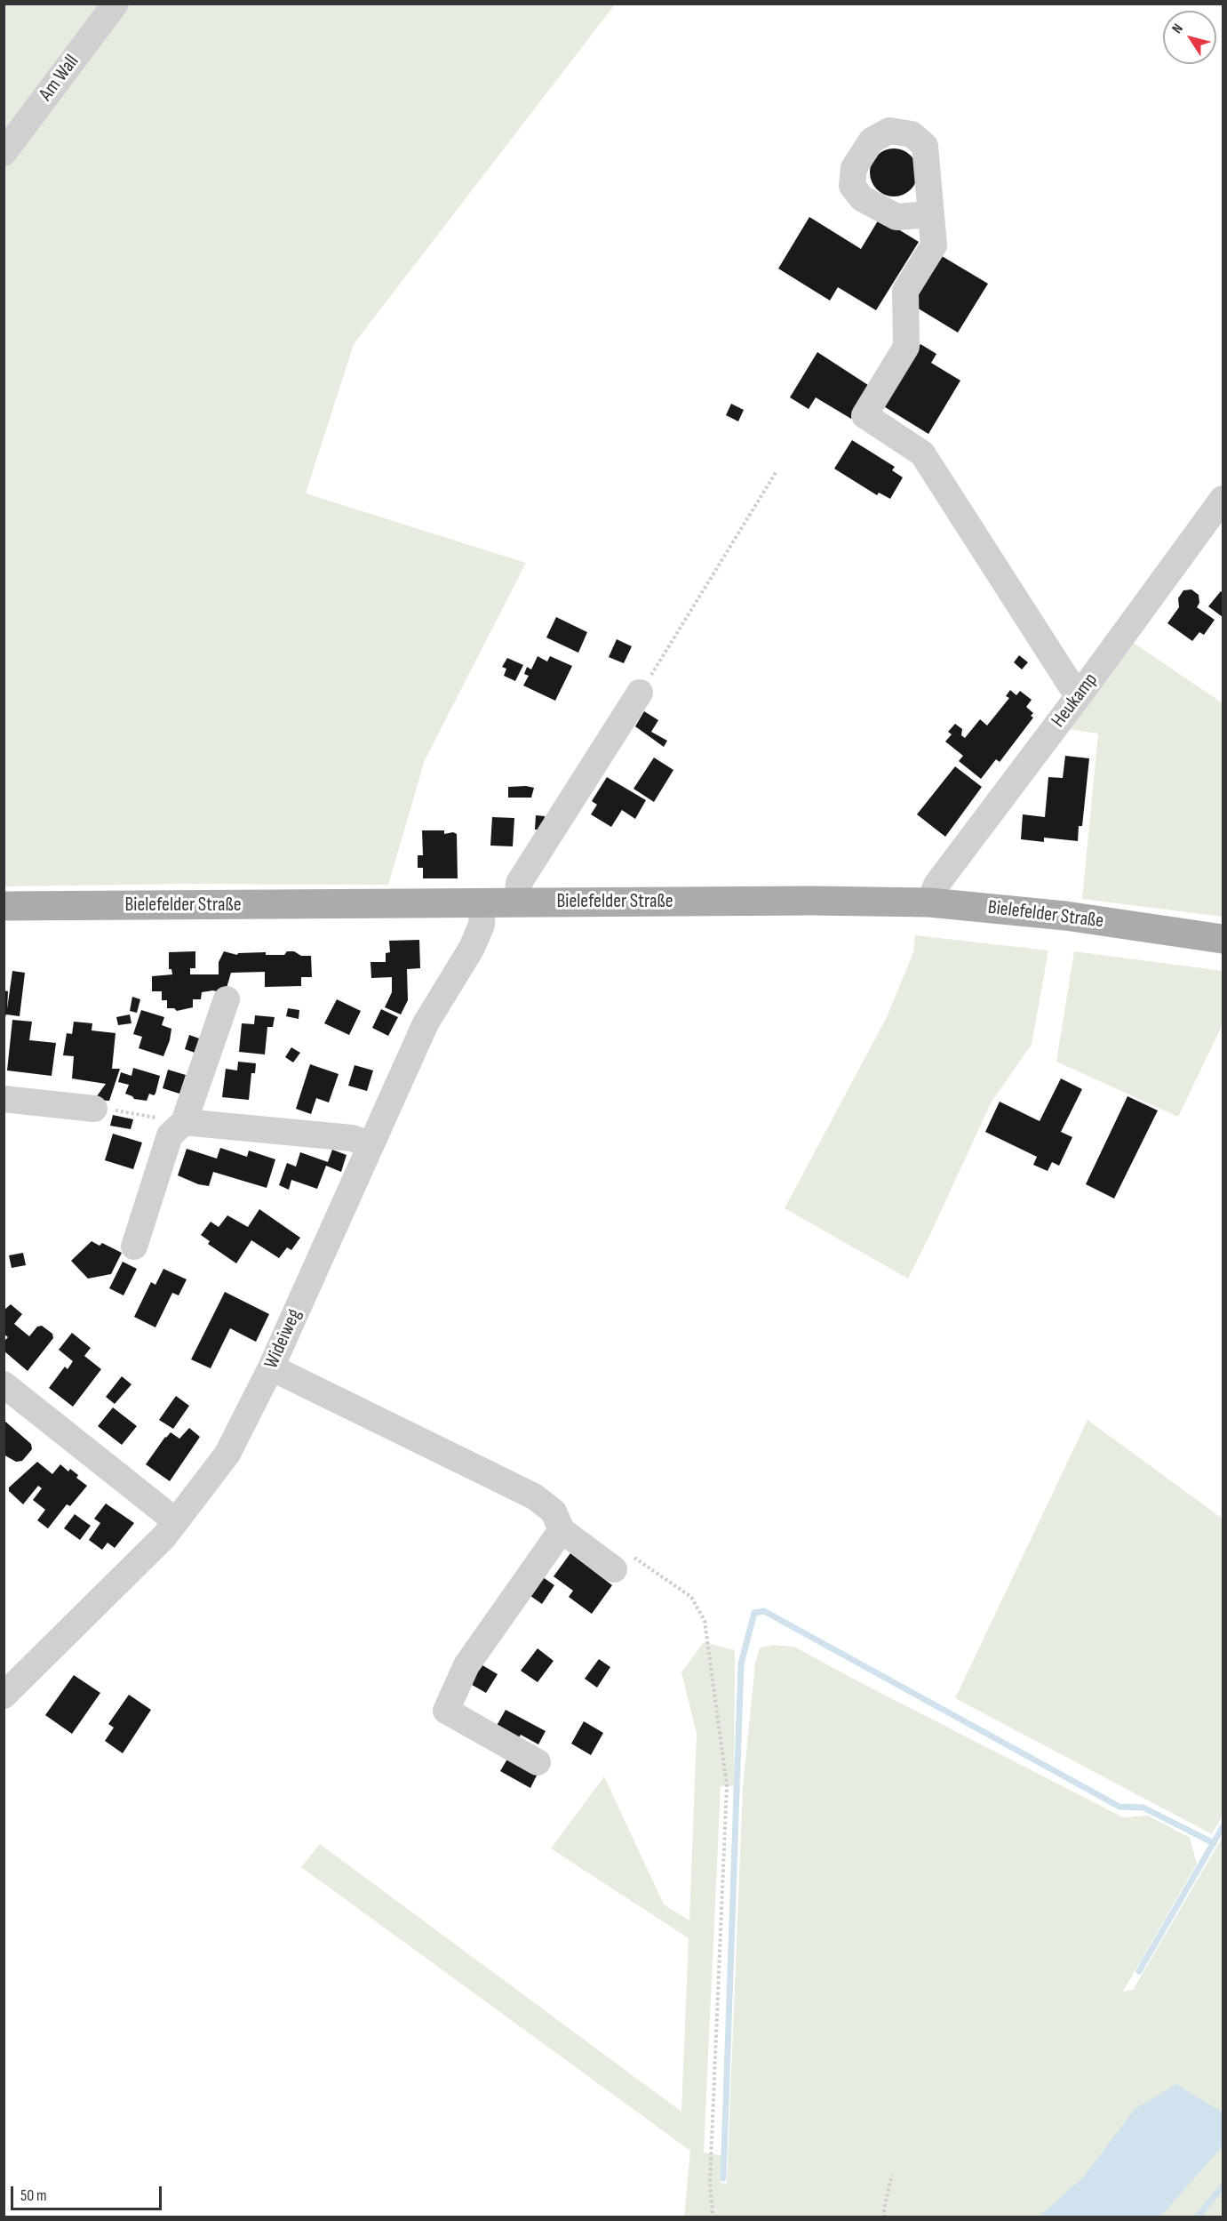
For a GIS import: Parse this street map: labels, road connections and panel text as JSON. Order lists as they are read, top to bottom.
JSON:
{
  "streets": {
    "main road": ["Bielefelder Straße"],
    "street": ["Am Wall", "Heukamp", "Wideiweg"]
  },
  "crossings": [
    ["Heukamp", "Bielefelder Straße"],
    ["Bielefelder Straße", "Wideiweg"]
  ],
  "scale_bar": "50 m",
  "north": "top left"
}
